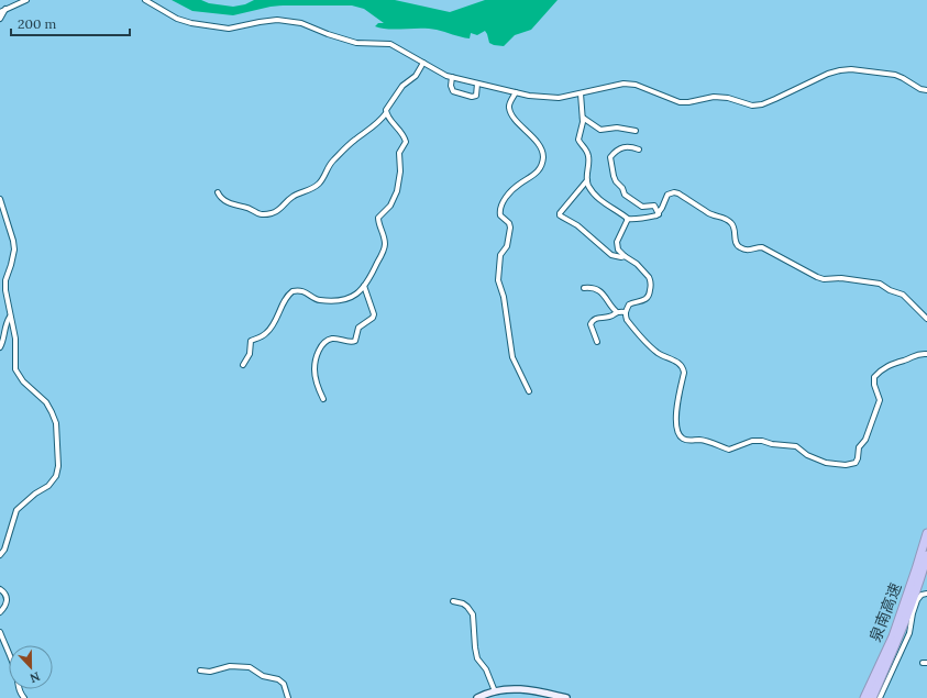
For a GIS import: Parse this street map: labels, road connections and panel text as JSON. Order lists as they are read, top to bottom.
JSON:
{
  "streets": {
    "highway": ["泉南高速"]
  },
  "scale_bar": "200 m",
  "north": "bottom"
}
